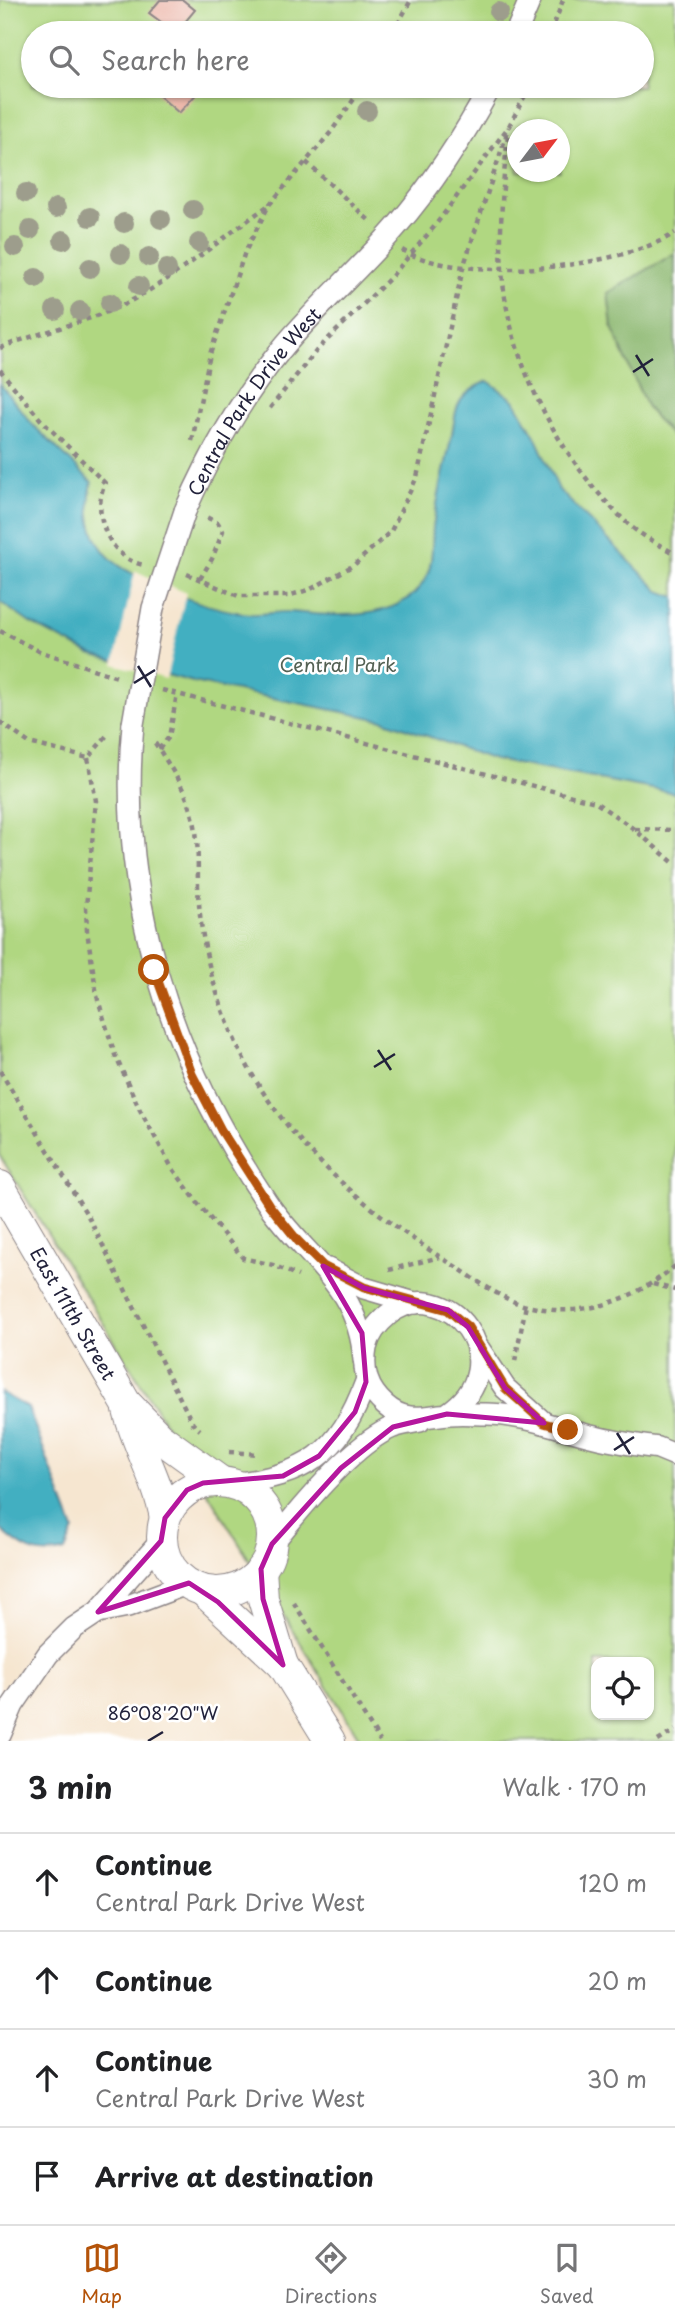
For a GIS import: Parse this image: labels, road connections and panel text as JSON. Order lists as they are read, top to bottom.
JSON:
{
  "streets": {
    "main road": ["East 111th Street"],
    "street": ["Central Park Drive West"]
  },
  "parks": ["Central Park"],
  "north": "top right",
  "page": {
    "search": "Search here",
    "heading": ["3 min", "Walk · 170 m"],
    "list": [
      ["Continue", "Central Park Drive West", "120 m"],
      ["Continue", "20 m"],
      ["Continue", "Central Park Drive West", "30 m"],
      "Arrive at destination"
    ],
    "nav": ["Map", "Directions", "Saved"]
  },
  "coordinates": ["86°08'20\"W"]
}
